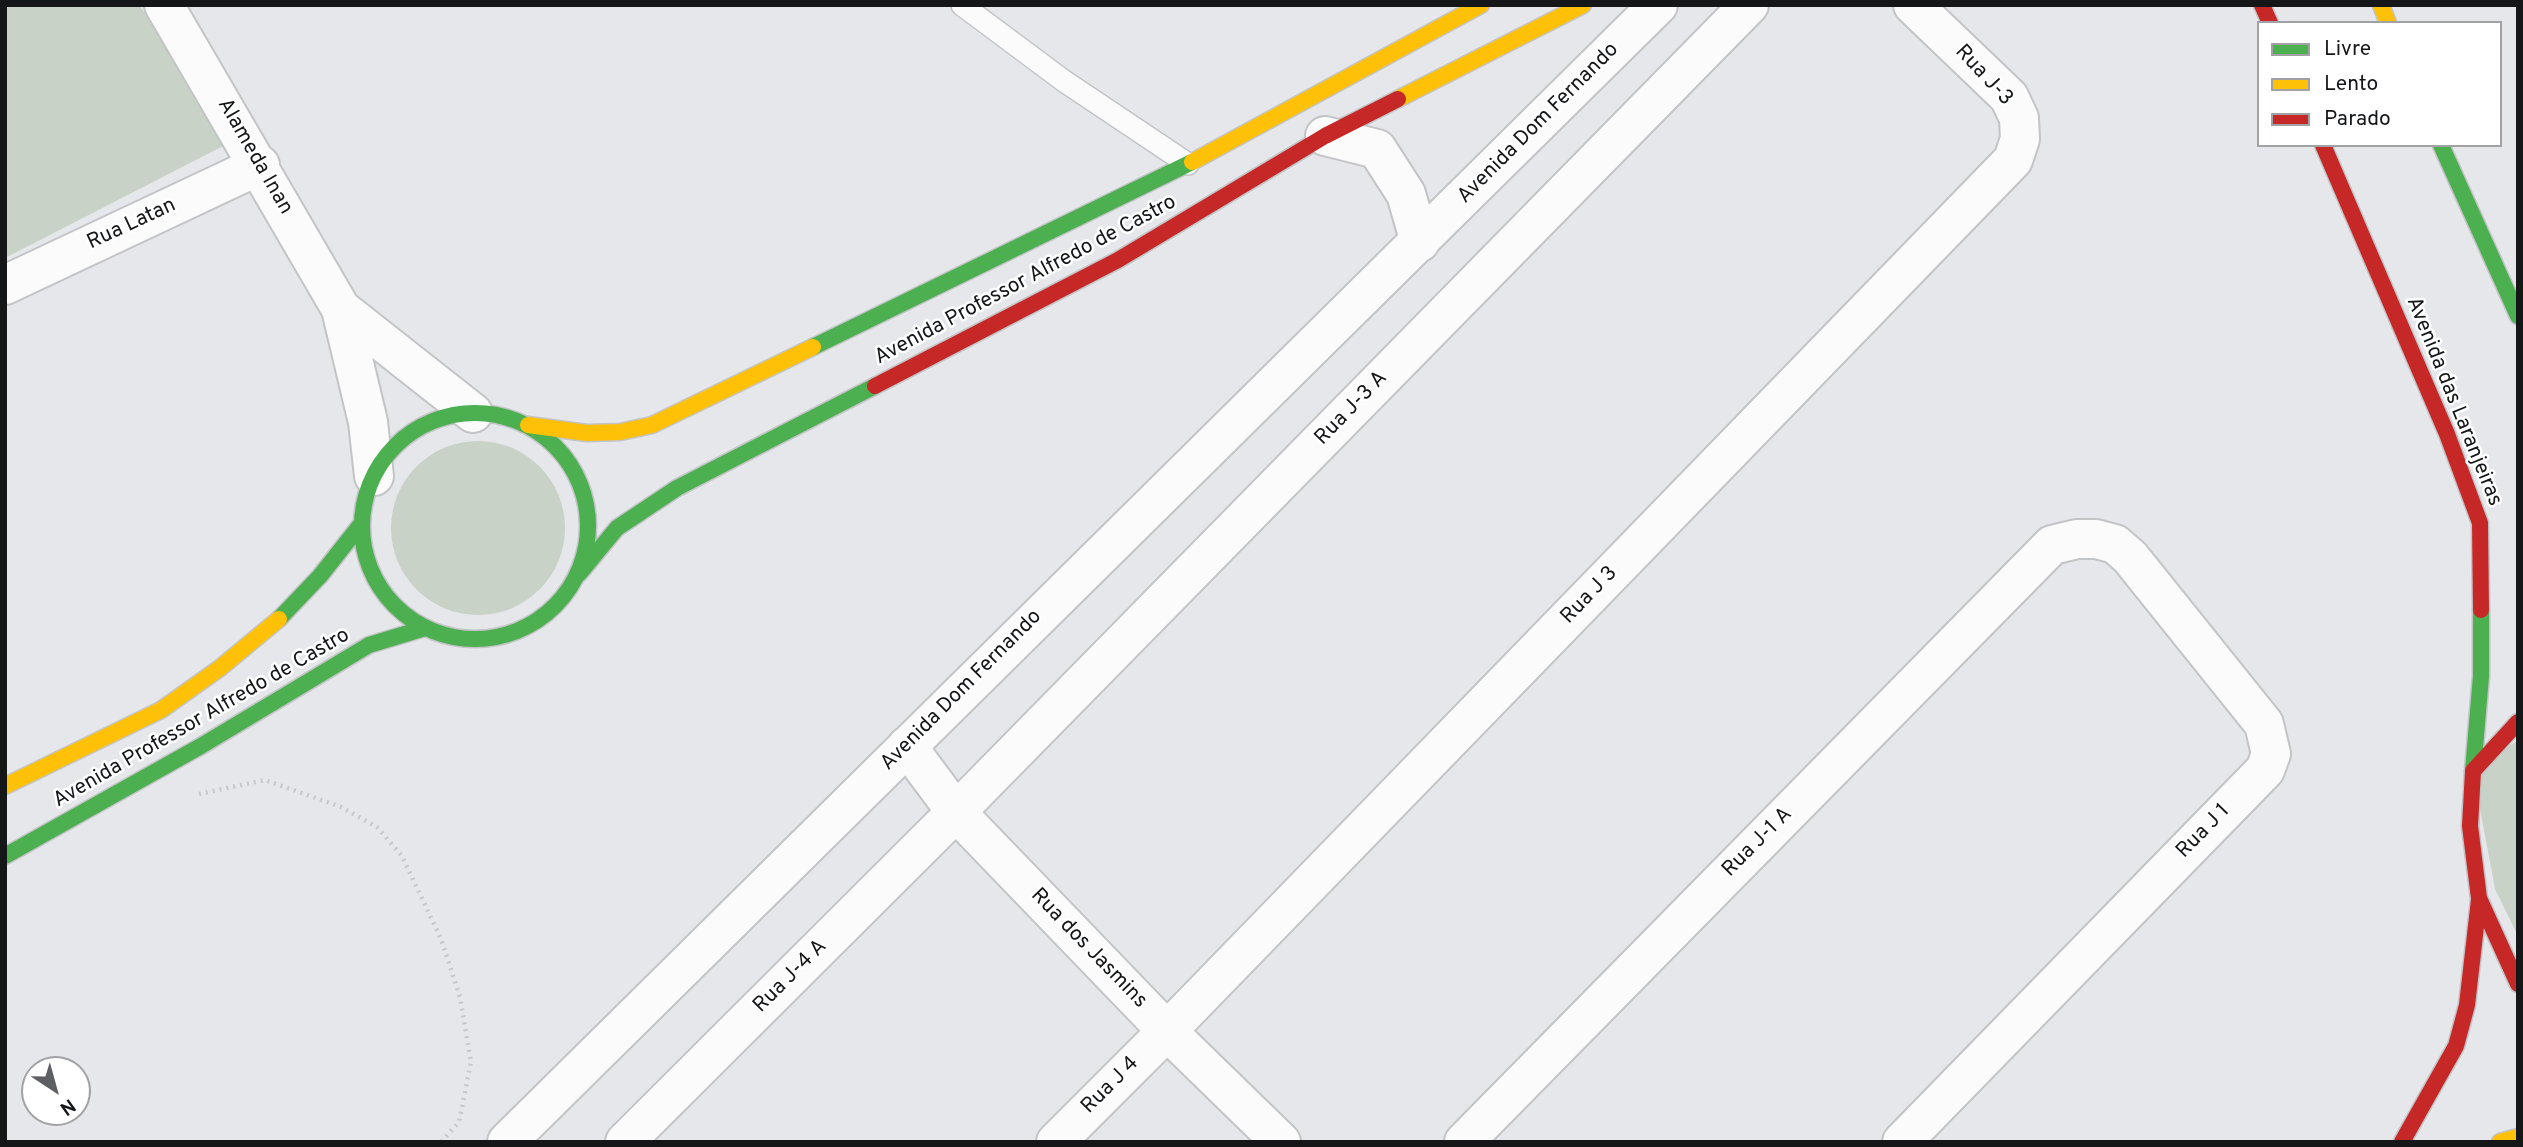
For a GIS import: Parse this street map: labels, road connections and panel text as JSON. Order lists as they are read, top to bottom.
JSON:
{
  "streets": {
    "main road": ["Avenida Professor Alfredo de Castro", "Avenida das Laranjeiras"],
    "street": [
      "Rua J-3",
      "Avenida Dom Fernando",
      "Alameda Inan",
      "Rua Latan",
      "Rua J-3 A",
      "Rua J 3",
      "Rua J 1",
      "Rua J-1 A",
      "Rua dos Jasmins",
      "Rua J-4 A",
      "Rua J 4"
    ]
  },
  "crossings": [
    ["Rua J-3", "Rua J 3"],
    ["Avenida Dom Fernando", "Rua dos Jasmins"],
    ["Alameda Inan", "Rua Latan"],
    ["Alameda Inan", "Avenida Professor Alfredo de Castro"],
    ["Rua J-3 A", "Rua dos Jasmins"],
    ["Rua J-3 A", "Rua J-4 A"],
    ["Rua J 3", "Rua dos Jasmins"],
    ["Rua J 3", "Rua J 4"],
    ["Rua J 1", "Rua J-1 A"],
    ["Rua dos Jasmins", "Rua J-4 A"],
    ["Rua dos Jasmins", "Rua J 4"]
  ],
  "legend": ["Livre", "Lento", "Parado"],
  "north": "bottom right"
}
